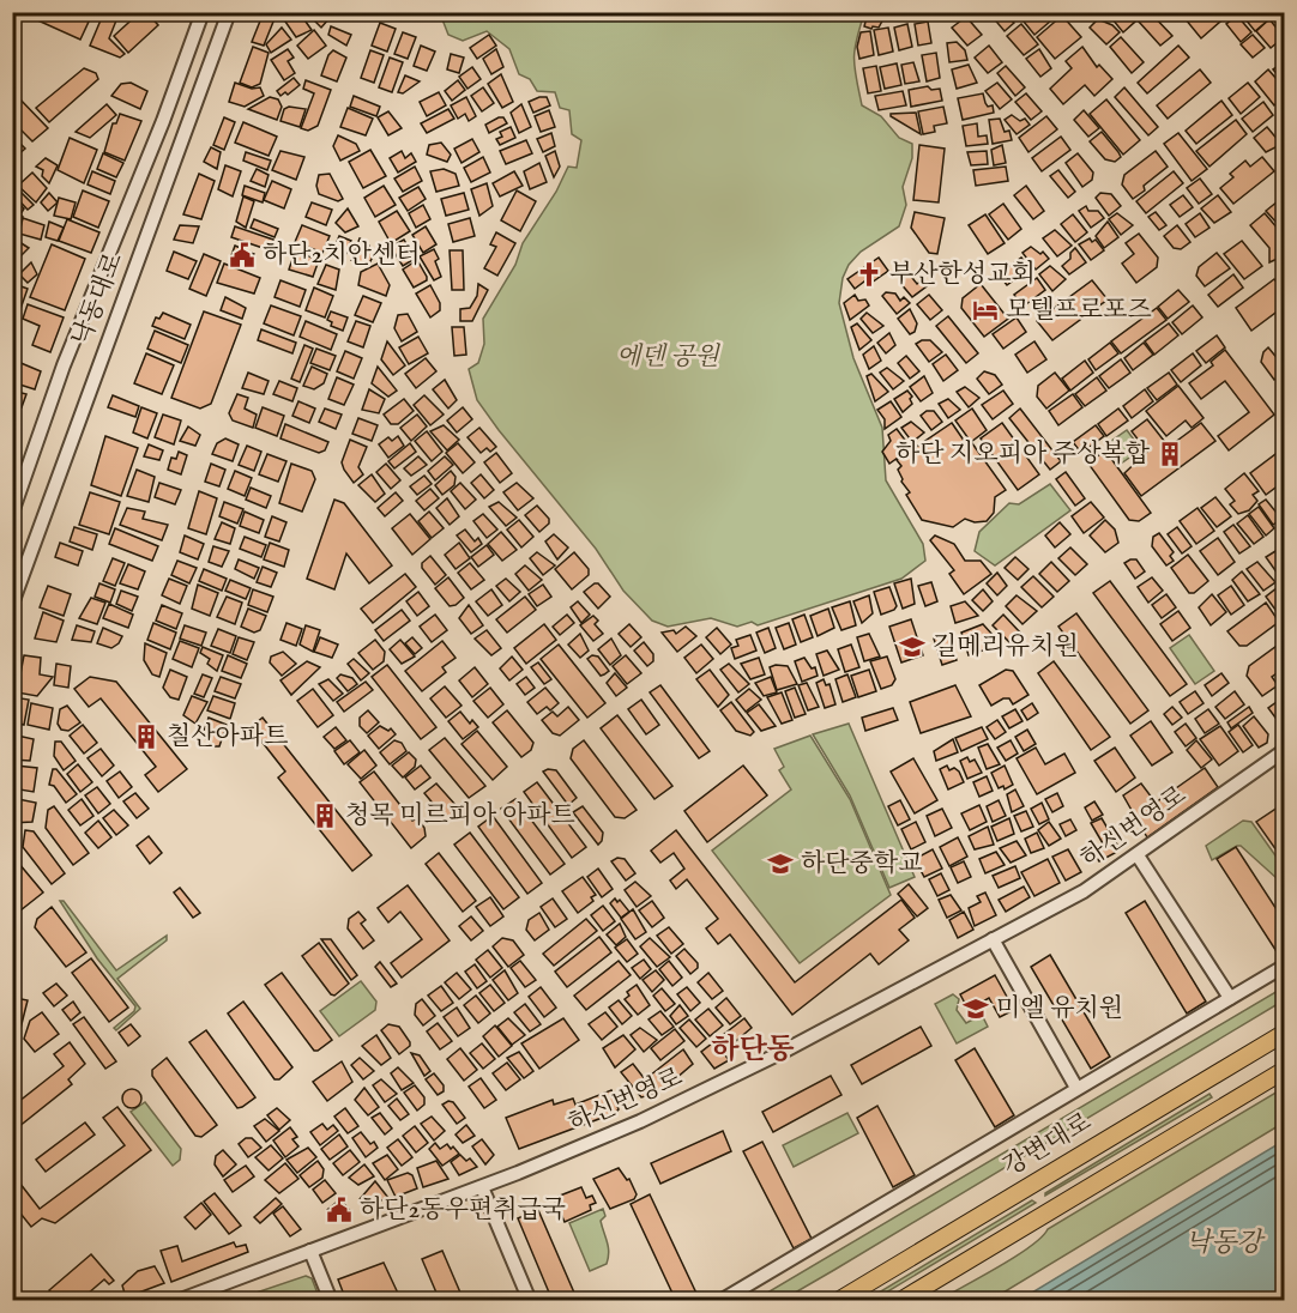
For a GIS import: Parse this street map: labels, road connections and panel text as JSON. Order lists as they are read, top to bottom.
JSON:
{
  "streets": {
    "main road": ["강변대로"],
    "street": ["낙동대로", "하신번영로"]
  },
  "districts": ["하단동"],
  "water": ["낙동강"],
  "parks": ["에덴 공원"],
  "places": {
    "public building": ["하단2치안센터", "하단2동우편취급국"],
    "church": ["부산한성교회"],
    "hotel": ["모텔프로포즈"],
    "building": ["하단 지오피아 주상복합", "칠산아파트", "청목 미르피아 아파트"],
    "school or university": ["길메리유치원", "하단중학교", "미엘 유치원"]
  }
}
